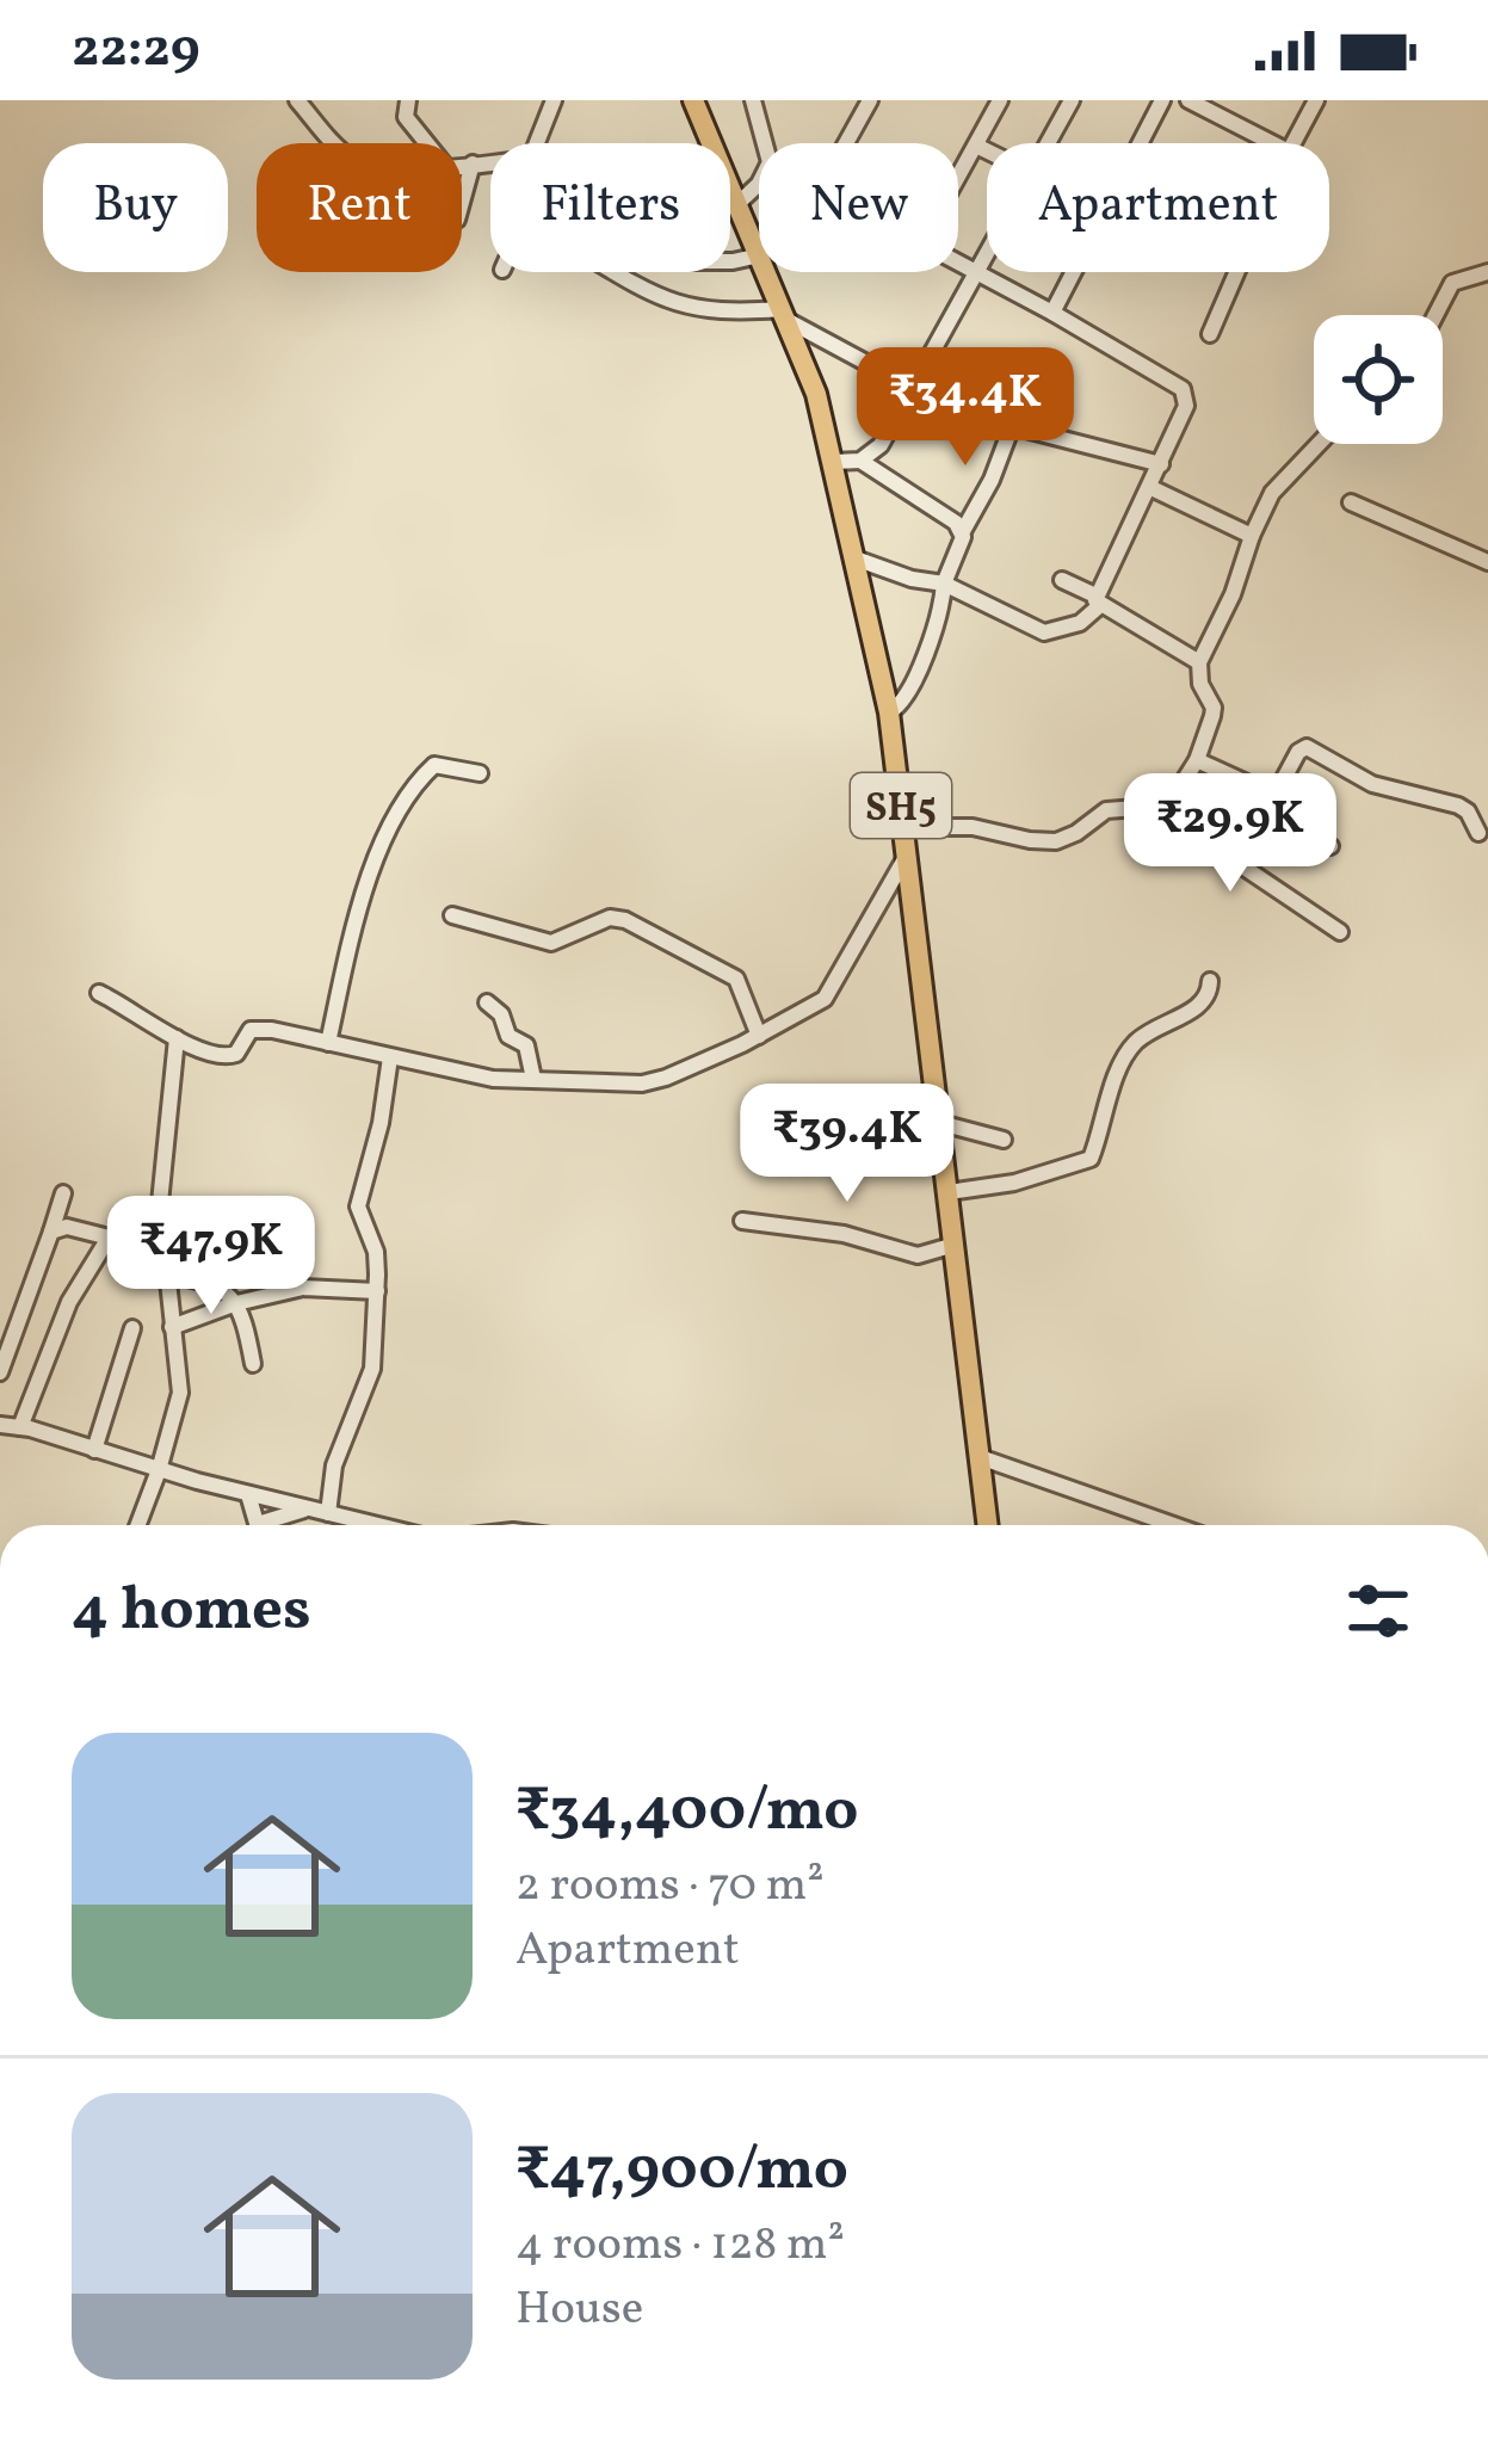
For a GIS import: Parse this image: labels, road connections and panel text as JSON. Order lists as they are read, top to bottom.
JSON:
{
  "streets": {
    "main road": ["SH5"]
  },
  "page": {
    "status": "22:29",
    "chip": [
      "Buy",
      "Rent",
      "Filters",
      "New",
      "Apartment"
    ],
    "price": [
      "₹34.4K",
      "₹29.9K",
      "₹39.4K",
      "₹47.9K"
    ],
    "heading": "4 homes",
    "list": [
      {
        "name": "₹34,400/mo",
        "note": "2 rooms · 70 m² · Apartment"
      },
      {
        "name": "₹47,900/mo",
        "note": "4 rooms · 128 m² · House"
      }
    ]
  }
}
